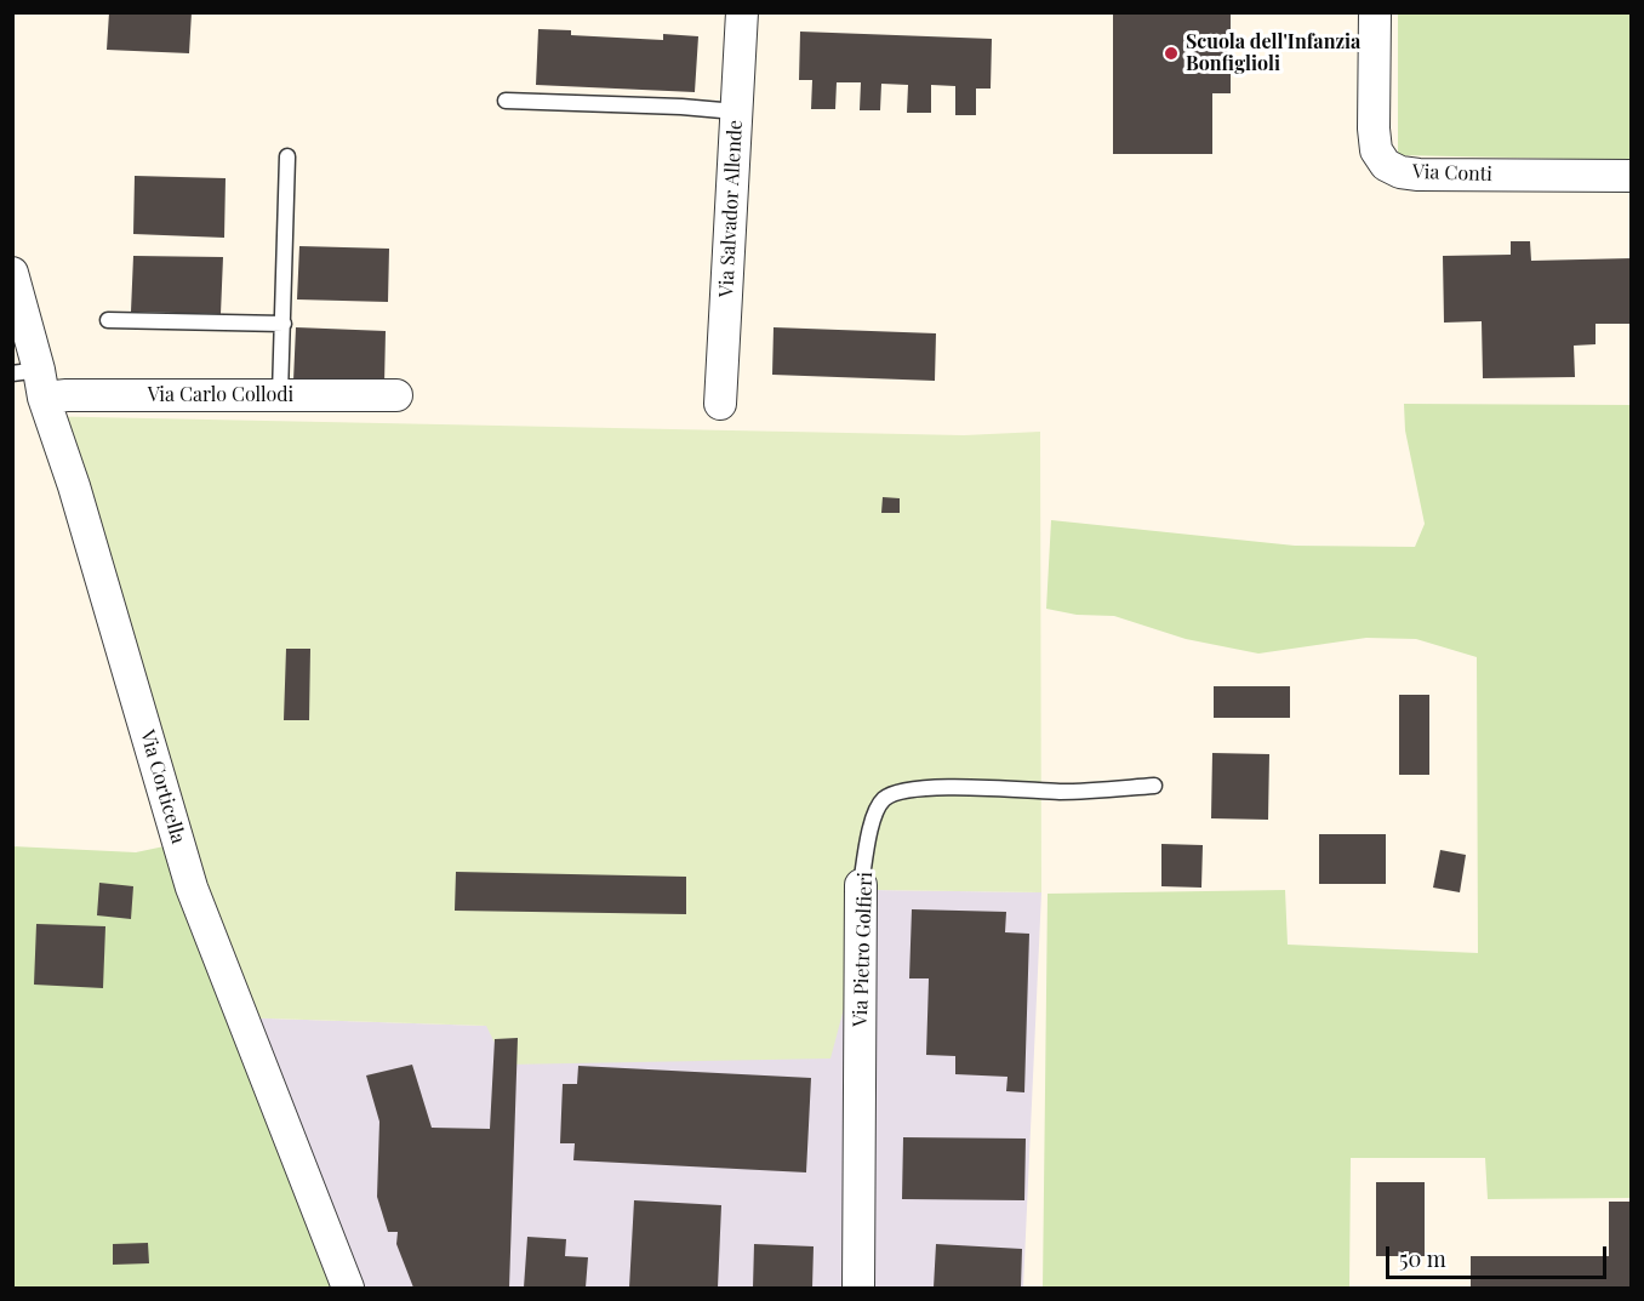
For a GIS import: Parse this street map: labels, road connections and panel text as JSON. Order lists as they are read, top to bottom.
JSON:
{
  "streets": {
    "street": [
      "Via Conti",
      "Via Salvador Allende",
      "Via Carlo Collodi",
      "Via Corticella",
      "Via Pietro Golfieri"
    ]
  },
  "crossings": [
    ["Via Carlo Collodi", "Via Corticella"]
  ],
  "places": ["Scuola dell'Infanzia Bonfiglioli"],
  "scale_bar": "50 m"
}
